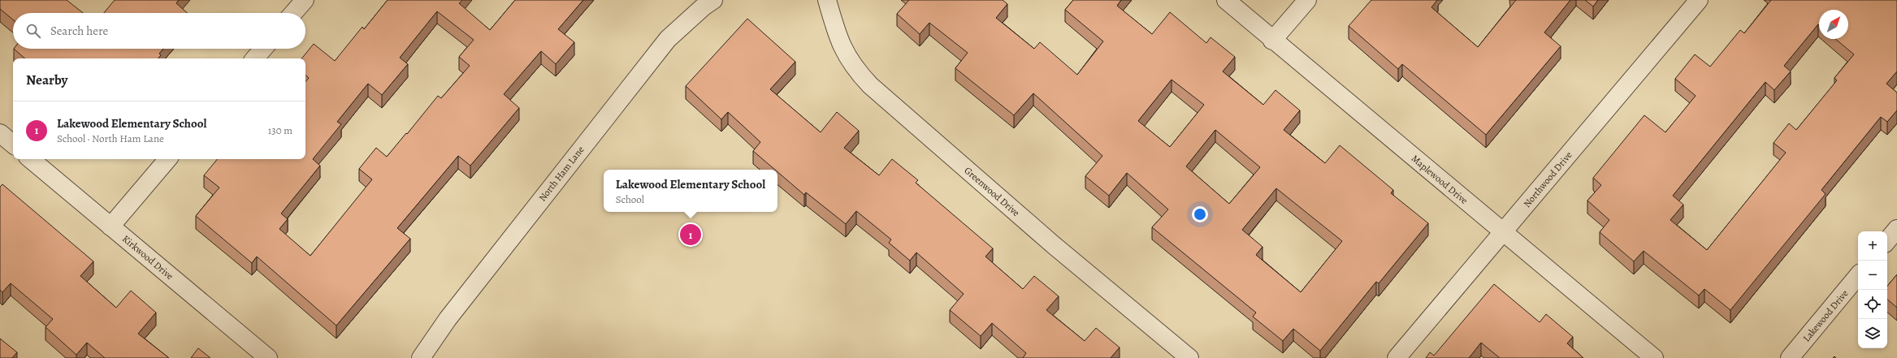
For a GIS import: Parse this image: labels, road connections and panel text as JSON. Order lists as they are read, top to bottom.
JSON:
{
  "streets": {
    "street": [
      "North Ham Lane",
      "Maplewood Drive",
      "Northwood Drive",
      "Greenwood Drive",
      "Kirkwood Drive",
      "Lakewood Drive"
    ]
  },
  "crossings": [
    ["Maplewood Drive", "Northwood Drive"]
  ],
  "north": "top right",
  "page": {
    "search": "Search here",
    "heading": "Nearby",
    "list": [
      {
        "mark": "1",
        "name": "Lakewood Elementary School",
        "note": "School · North Ham Lane",
        "value": "130 m"
      }
    ],
    "popup": ["Lakewood Elementary School", "School"],
    "pins": "1",
    "map_buttons": ["+", "−"]
  }
}
